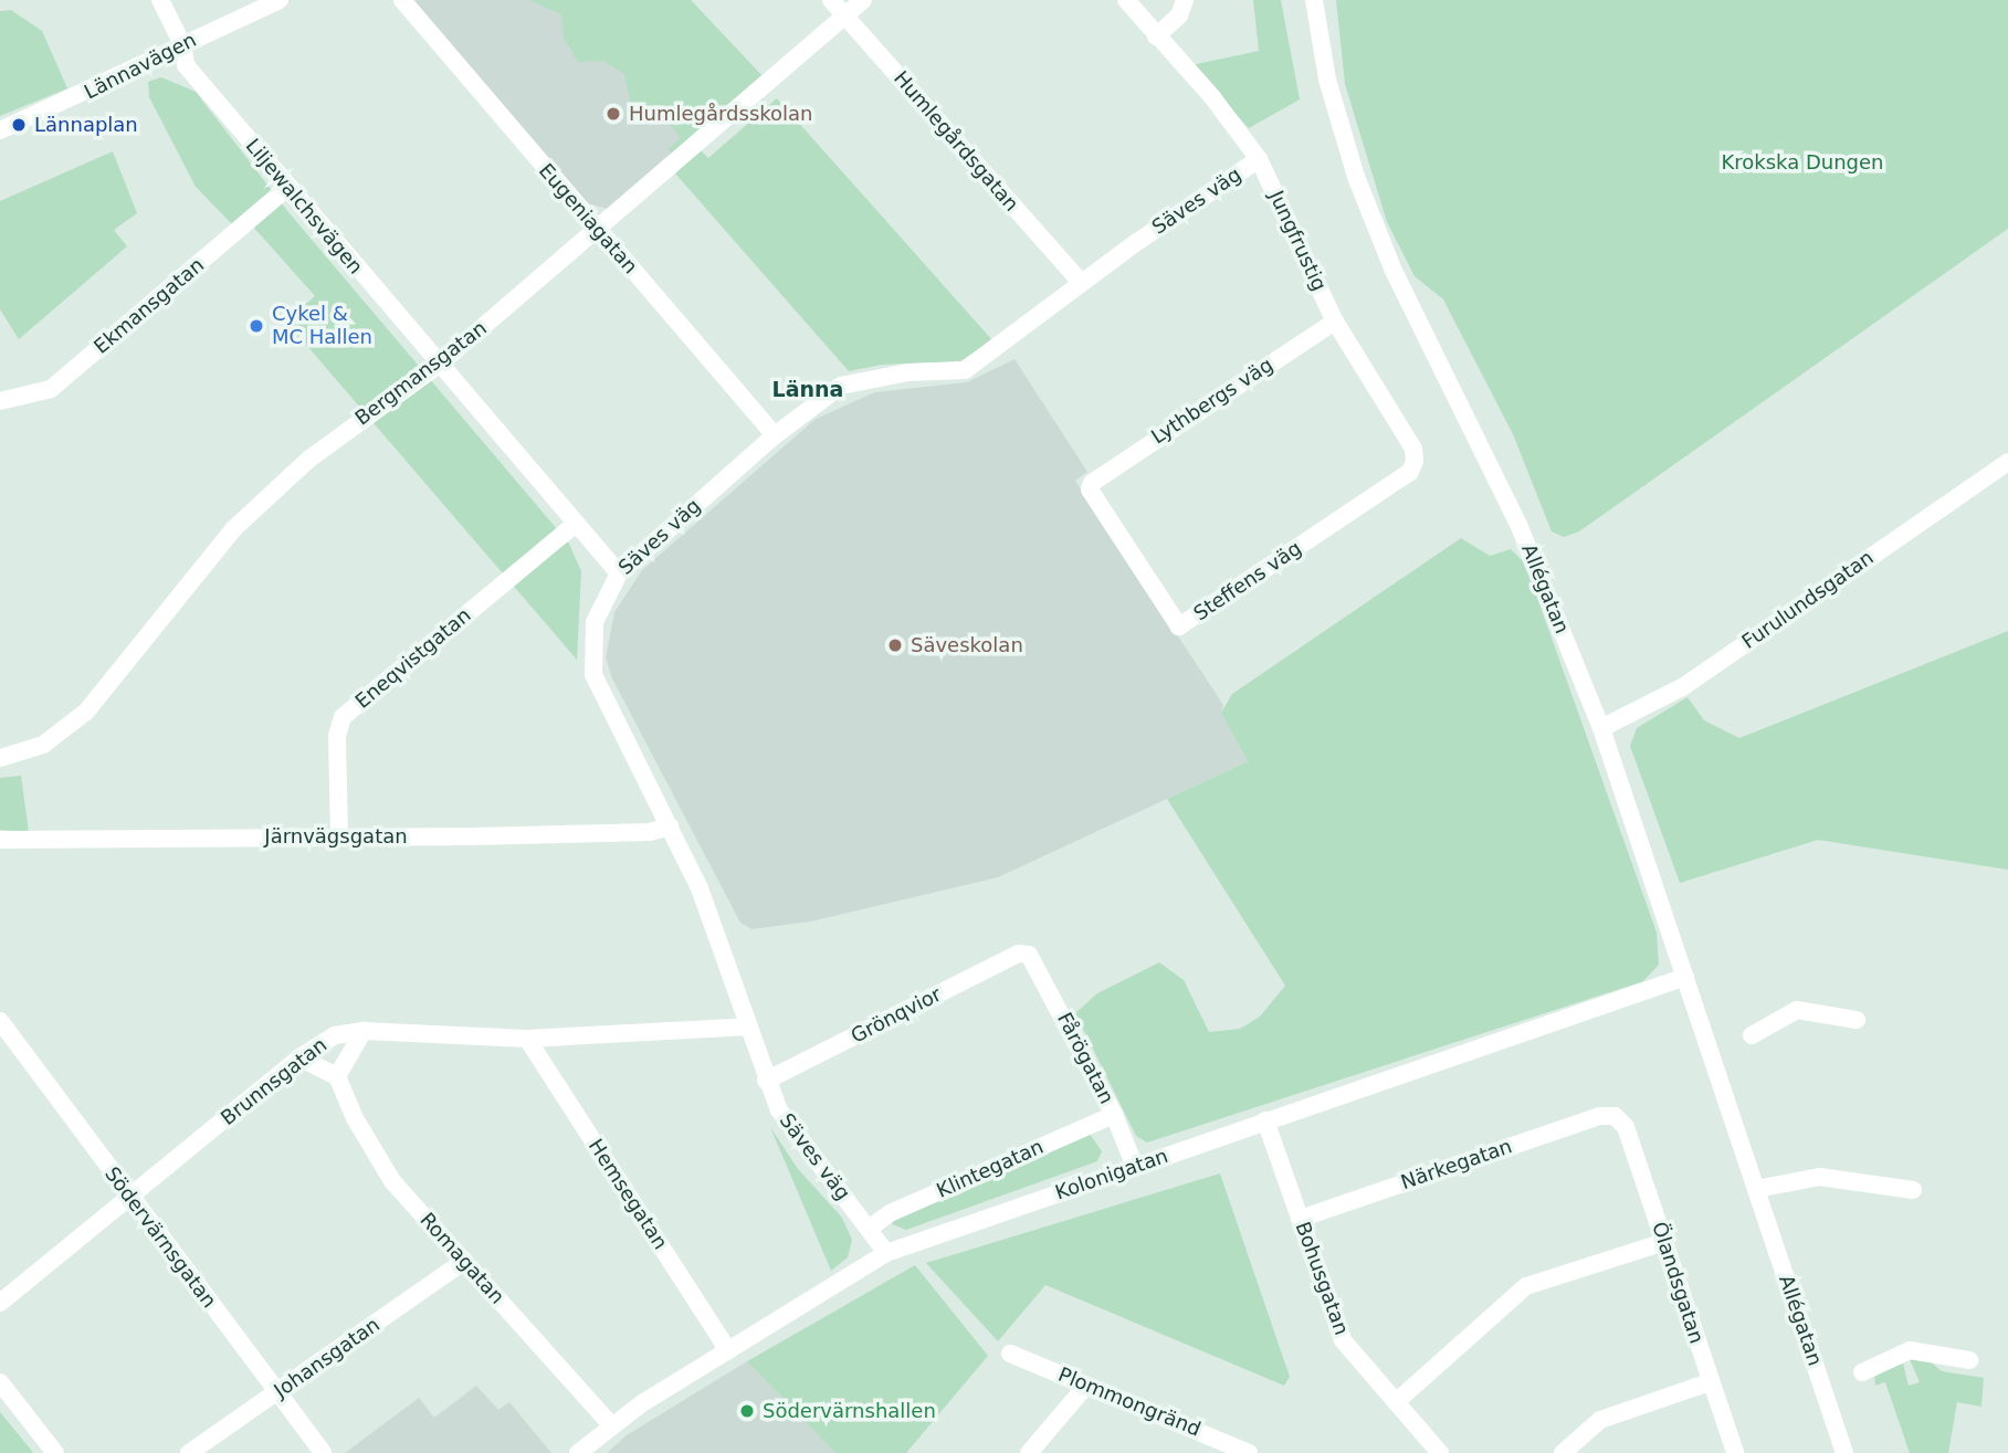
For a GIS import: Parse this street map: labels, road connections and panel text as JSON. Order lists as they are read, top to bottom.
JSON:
{
  "streets": {
    "street": [
      "Lännavägen",
      "Humlegårdsgatan",
      "Säves väg",
      "Liljewalchsvägen",
      "Eugeniagatan",
      "Jungfrustig",
      "Ekmansgatan",
      "Bergmansgatan",
      "Lythbergs väg",
      "Steffens väg",
      "Allégatan",
      "Furulundsgatan",
      "Eneqvistgatan",
      "Järnvägsgatan",
      "Grönqvior",
      "Fårögatan",
      "Brunnsgatan",
      "Närkegatan",
      "Klintegatan",
      "Kolonigatan",
      "Hemsegatan",
      "Södervärnsgatan",
      "Romagatan",
      "Bohusgatan",
      "Ölandsgatan",
      "Johansgatan",
      "Plommongränd"
    ]
  },
  "crossings": [
    ["Lännavägen", "Liljewalchsvägen"],
    ["Humlegårdsgatan", "Säves väg"],
    ["Humlegårdsgatan", "Bergmansgatan"],
    ["Säves väg", "Liljewalchsvägen"],
    ["Säves väg", "Eugeniagatan"],
    ["Säves väg", "Jungfrustig"],
    ["Säves väg", "Järnvägsgatan"],
    ["Säves väg", "Grönqvior"],
    ["Säves väg", "Brunnsgatan"],
    ["Säves väg", "Klintegatan"],
    ["Säves väg", "Kolonigatan"],
    ["Liljewalchsvägen", "Ekmansgatan"],
    ["Liljewalchsvägen", "Bergmansgatan"],
    ["Liljewalchsvägen", "Eneqvistgatan"],
    ["Eugeniagatan", "Bergmansgatan"],
    ["Jungfrustig", "Lythbergs väg"],
    ["Jungfrustig", "Steffens väg"],
    ["Lythbergs väg", "Steffens väg"],
    ["Allégatan", "Furulundsgatan"],
    ["Allégatan", "Kolonigatan"],
    ["Eneqvistgatan", "Järnvägsgatan"],
    ["Grönqvior", "Fårögatan"],
    ["Fårögatan", "Klintegatan"],
    ["Fårögatan", "Kolonigatan"],
    ["Brunnsgatan", "Hemsegatan"],
    ["Brunnsgatan", "Södervärnsgatan"],
    ["Närkegatan", "Bohusgatan"],
    ["Närkegatan", "Ölandsgatan"],
    ["Kolonigatan", "Hemsegatan"],
    ["Kolonigatan", "Romagatan"],
    ["Kolonigatan", "Bohusgatan"],
    ["Södervärnsgatan", "Johansgatan"],
    ["Romagatan", "Johansgatan"]
  ],
  "districts": ["Länna"],
  "parks": ["Krokska Dungen"],
  "places": [
    "Humlegårdsskolan",
    "Lännaplan",
    "Cykel & MC Hallen",
    "Säveskolan",
    "Södervärnshallen"
  ]
}
